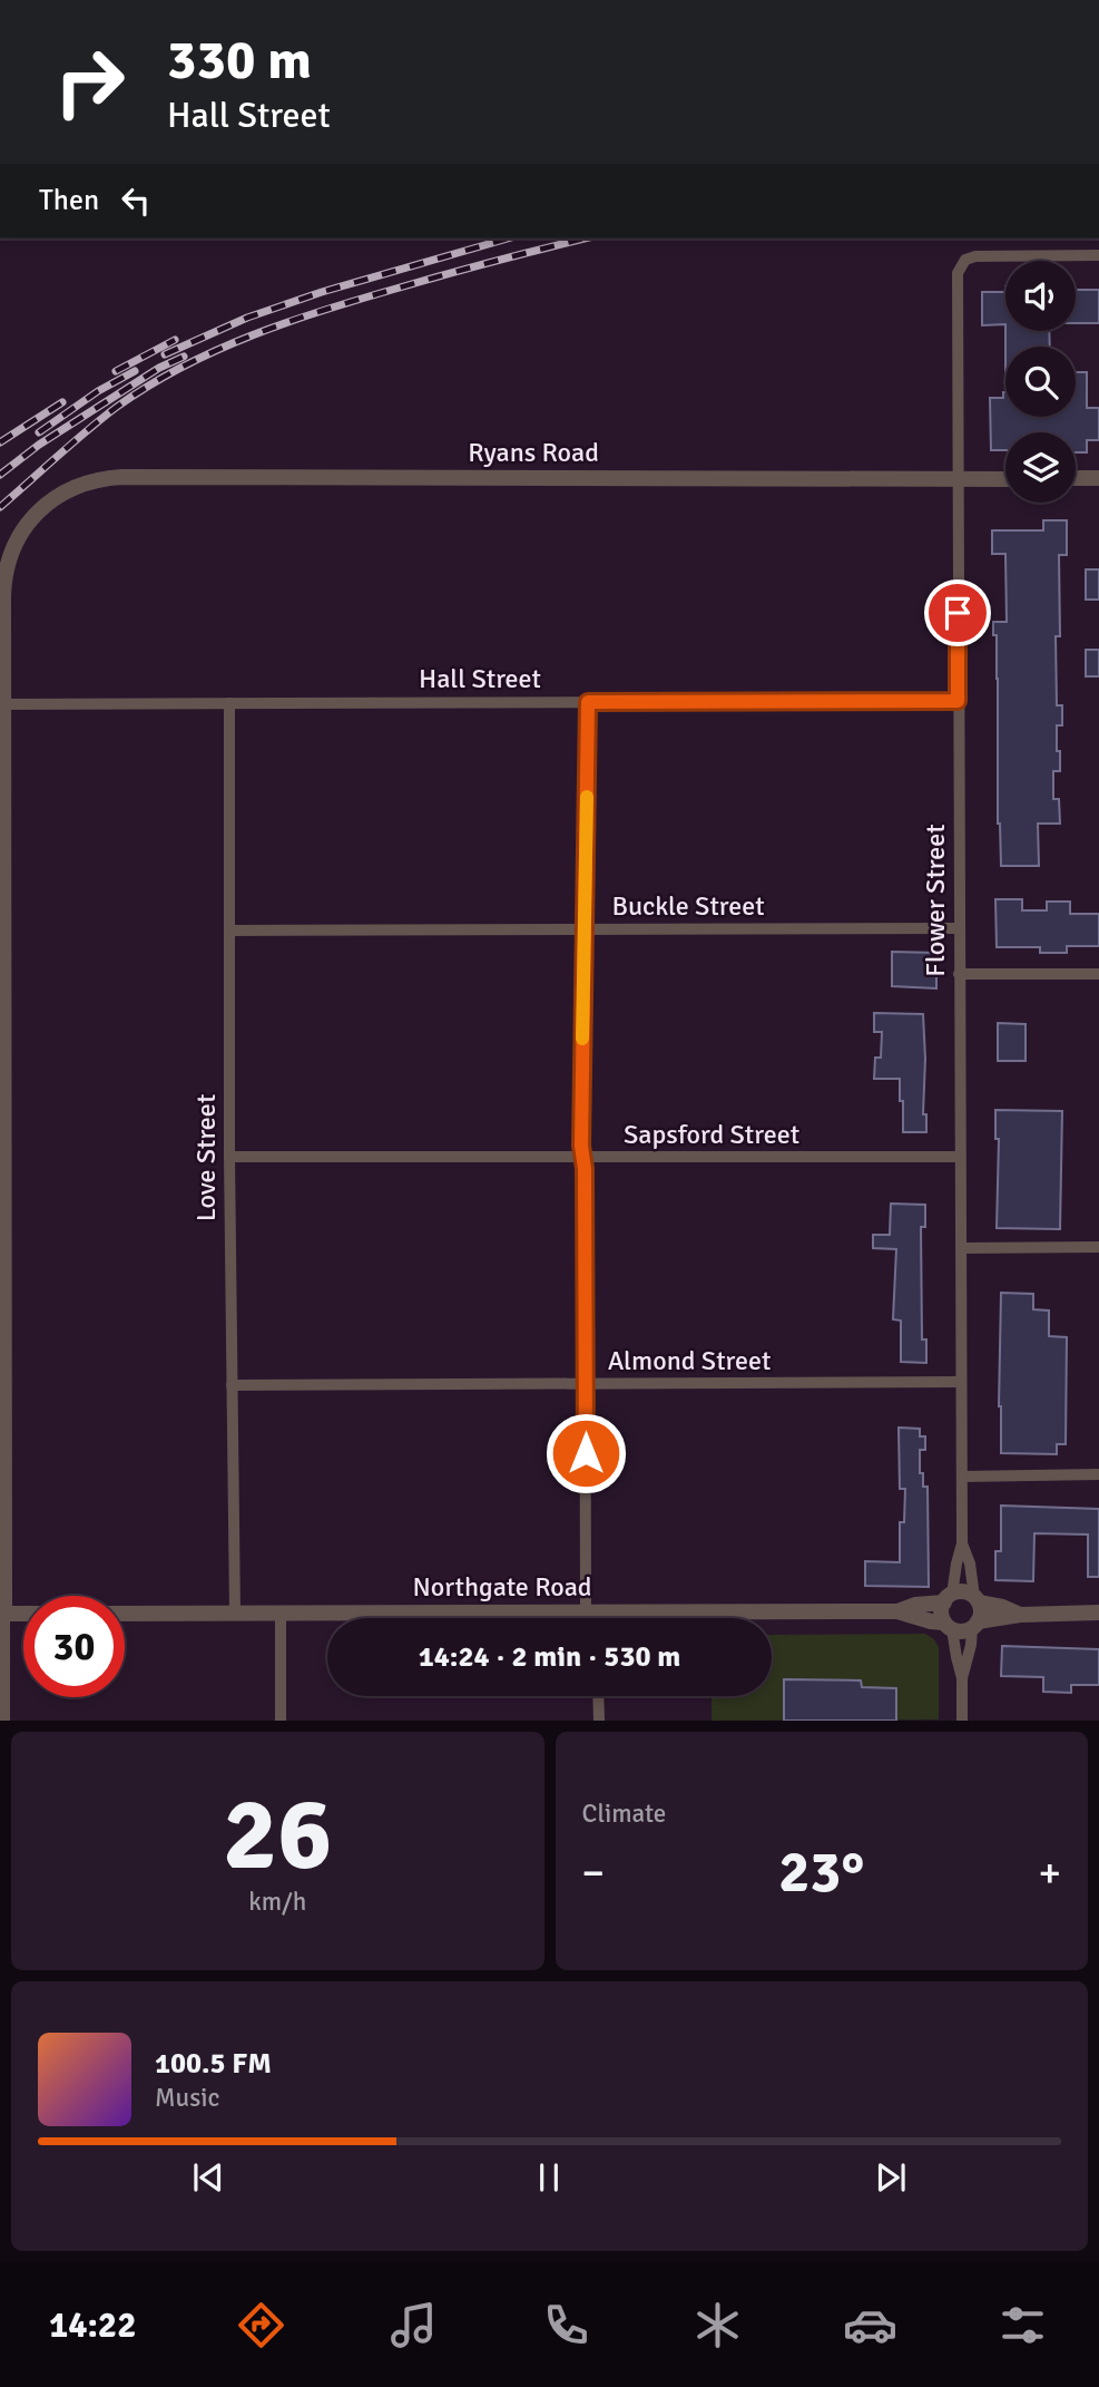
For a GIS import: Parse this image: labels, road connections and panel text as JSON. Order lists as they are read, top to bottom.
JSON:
{
  "streets": {
    "street": [
      "Ryans Road",
      "Hall Street",
      "Flower Street",
      "Buckle Street",
      "Sapsford Street",
      "Love Street",
      "Almond Street",
      "Northgate Road"
    ]
  },
  "crossings": [
    ["Ryans Road", "Hall Street"],
    ["Ryans Road", "Flower Street"],
    ["Hall Street", "Flower Street"],
    ["Hall Street", "Love Street"],
    ["Flower Street", "Buckle Street"],
    ["Flower Street", "Sapsford Street"],
    ["Flower Street", "Almond Street"],
    ["Flower Street", "Northgate Road"],
    ["Buckle Street", "Love Street"],
    ["Sapsford Street", "Love Street"],
    ["Love Street", "Almond Street"],
    ["Love Street", "Northgate Road"]
  ],
  "page": {
    "turn": ["330 m", "Hall Street"],
    "then": "Then",
    "limit": "30",
    "trip": "14:24 · 2 min · 530 m",
    "tile": [
      ["26", "km/h"],
      "Climate"
    ],
    "heat": ["−", "23°", "+"],
    "song": ["100.5 FM", "Music"],
    "tabs": "14:22"
  }
}
